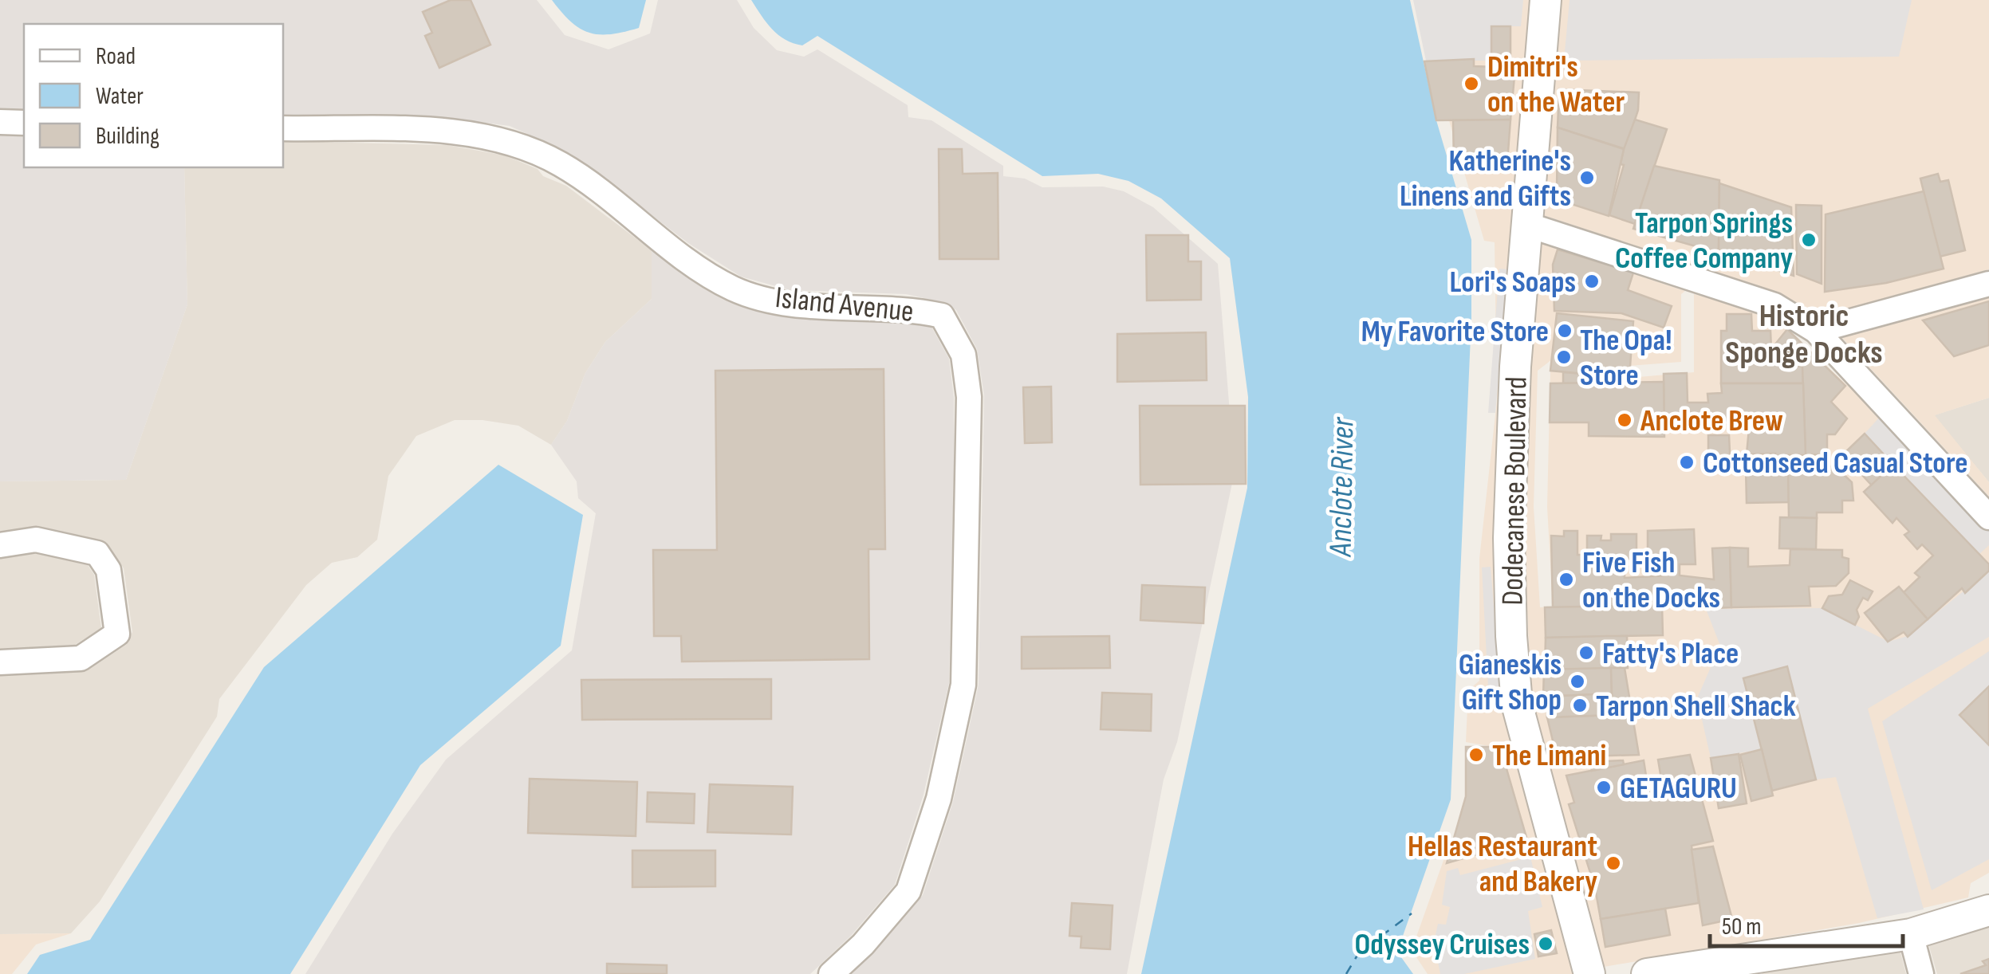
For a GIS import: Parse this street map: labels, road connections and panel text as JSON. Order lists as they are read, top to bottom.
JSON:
{
  "streets": {
    "street": ["Island Avenue", "Dodecanese Boulevard"]
  },
  "districts": ["Historic Sponge Docks"],
  "water": ["Anclote River"],
  "places": [
    "Dimitri's on the Water",
    "Katherine's Linens and Gifts",
    "Tarpon Springs Coffee Company",
    "Lori's Soaps",
    "My Favorite Store",
    "The Opa! Store",
    "Anclote Brew",
    "Cottonseed Casual Store",
    "Five Fish on the Docks",
    "Fatty's Place",
    "Gianeskis Gift Shop",
    "Tarpon Shell Shack",
    "The Limani",
    "GETAGURU",
    "Hellas Restaurant and Bakery",
    "Odyssey Cruises"
  ],
  "legend": ["Road", "Water", "Building"],
  "scale_bar": "50 m"
}
